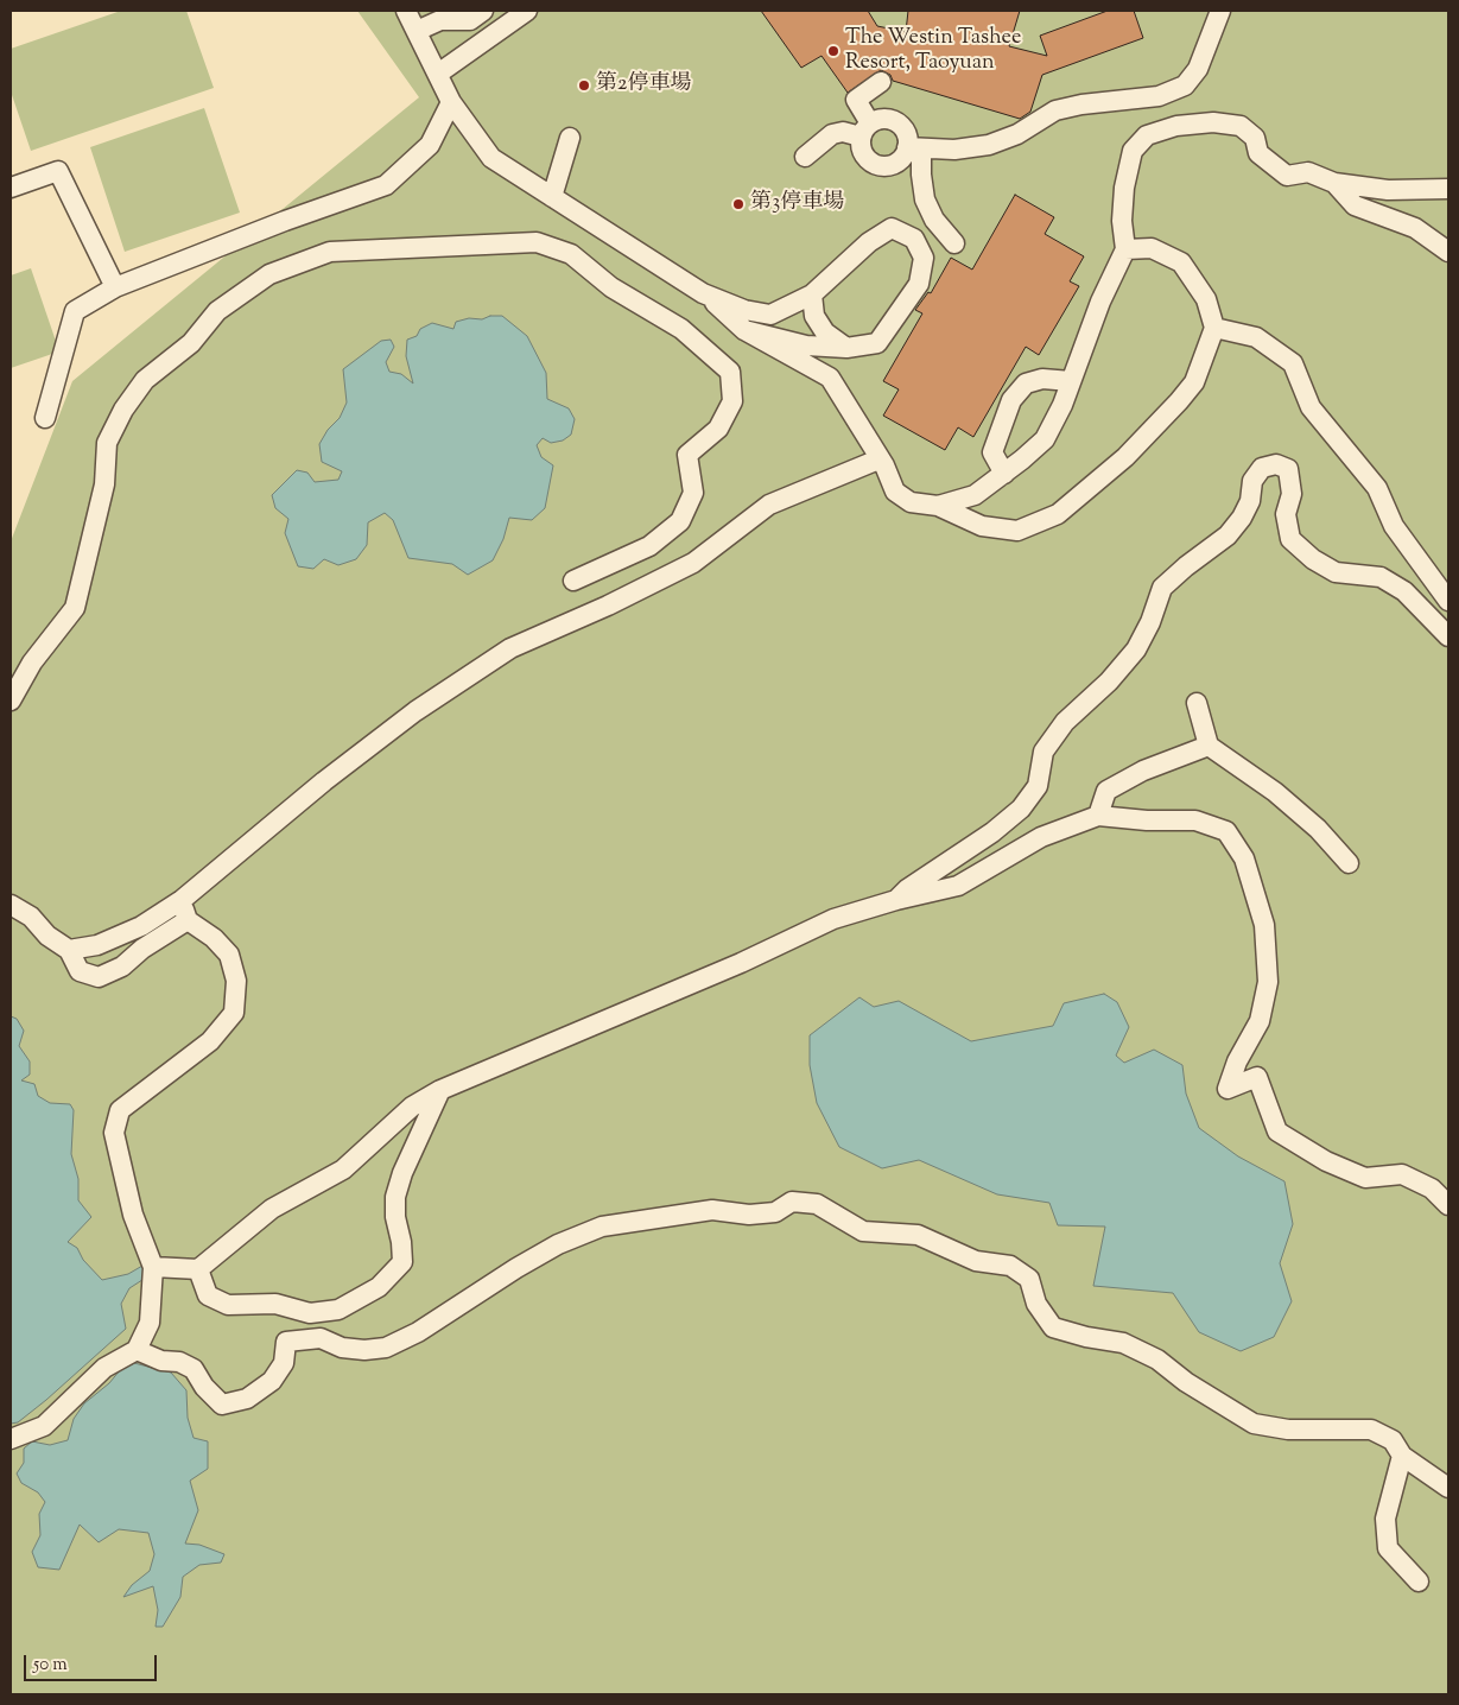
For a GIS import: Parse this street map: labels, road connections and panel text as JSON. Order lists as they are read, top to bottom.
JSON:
{
  "places": ["The Westin Tashee Resort, Taoyuan", "第2停車場", "第3停車場"],
  "scale_bar": "50 m"
}
